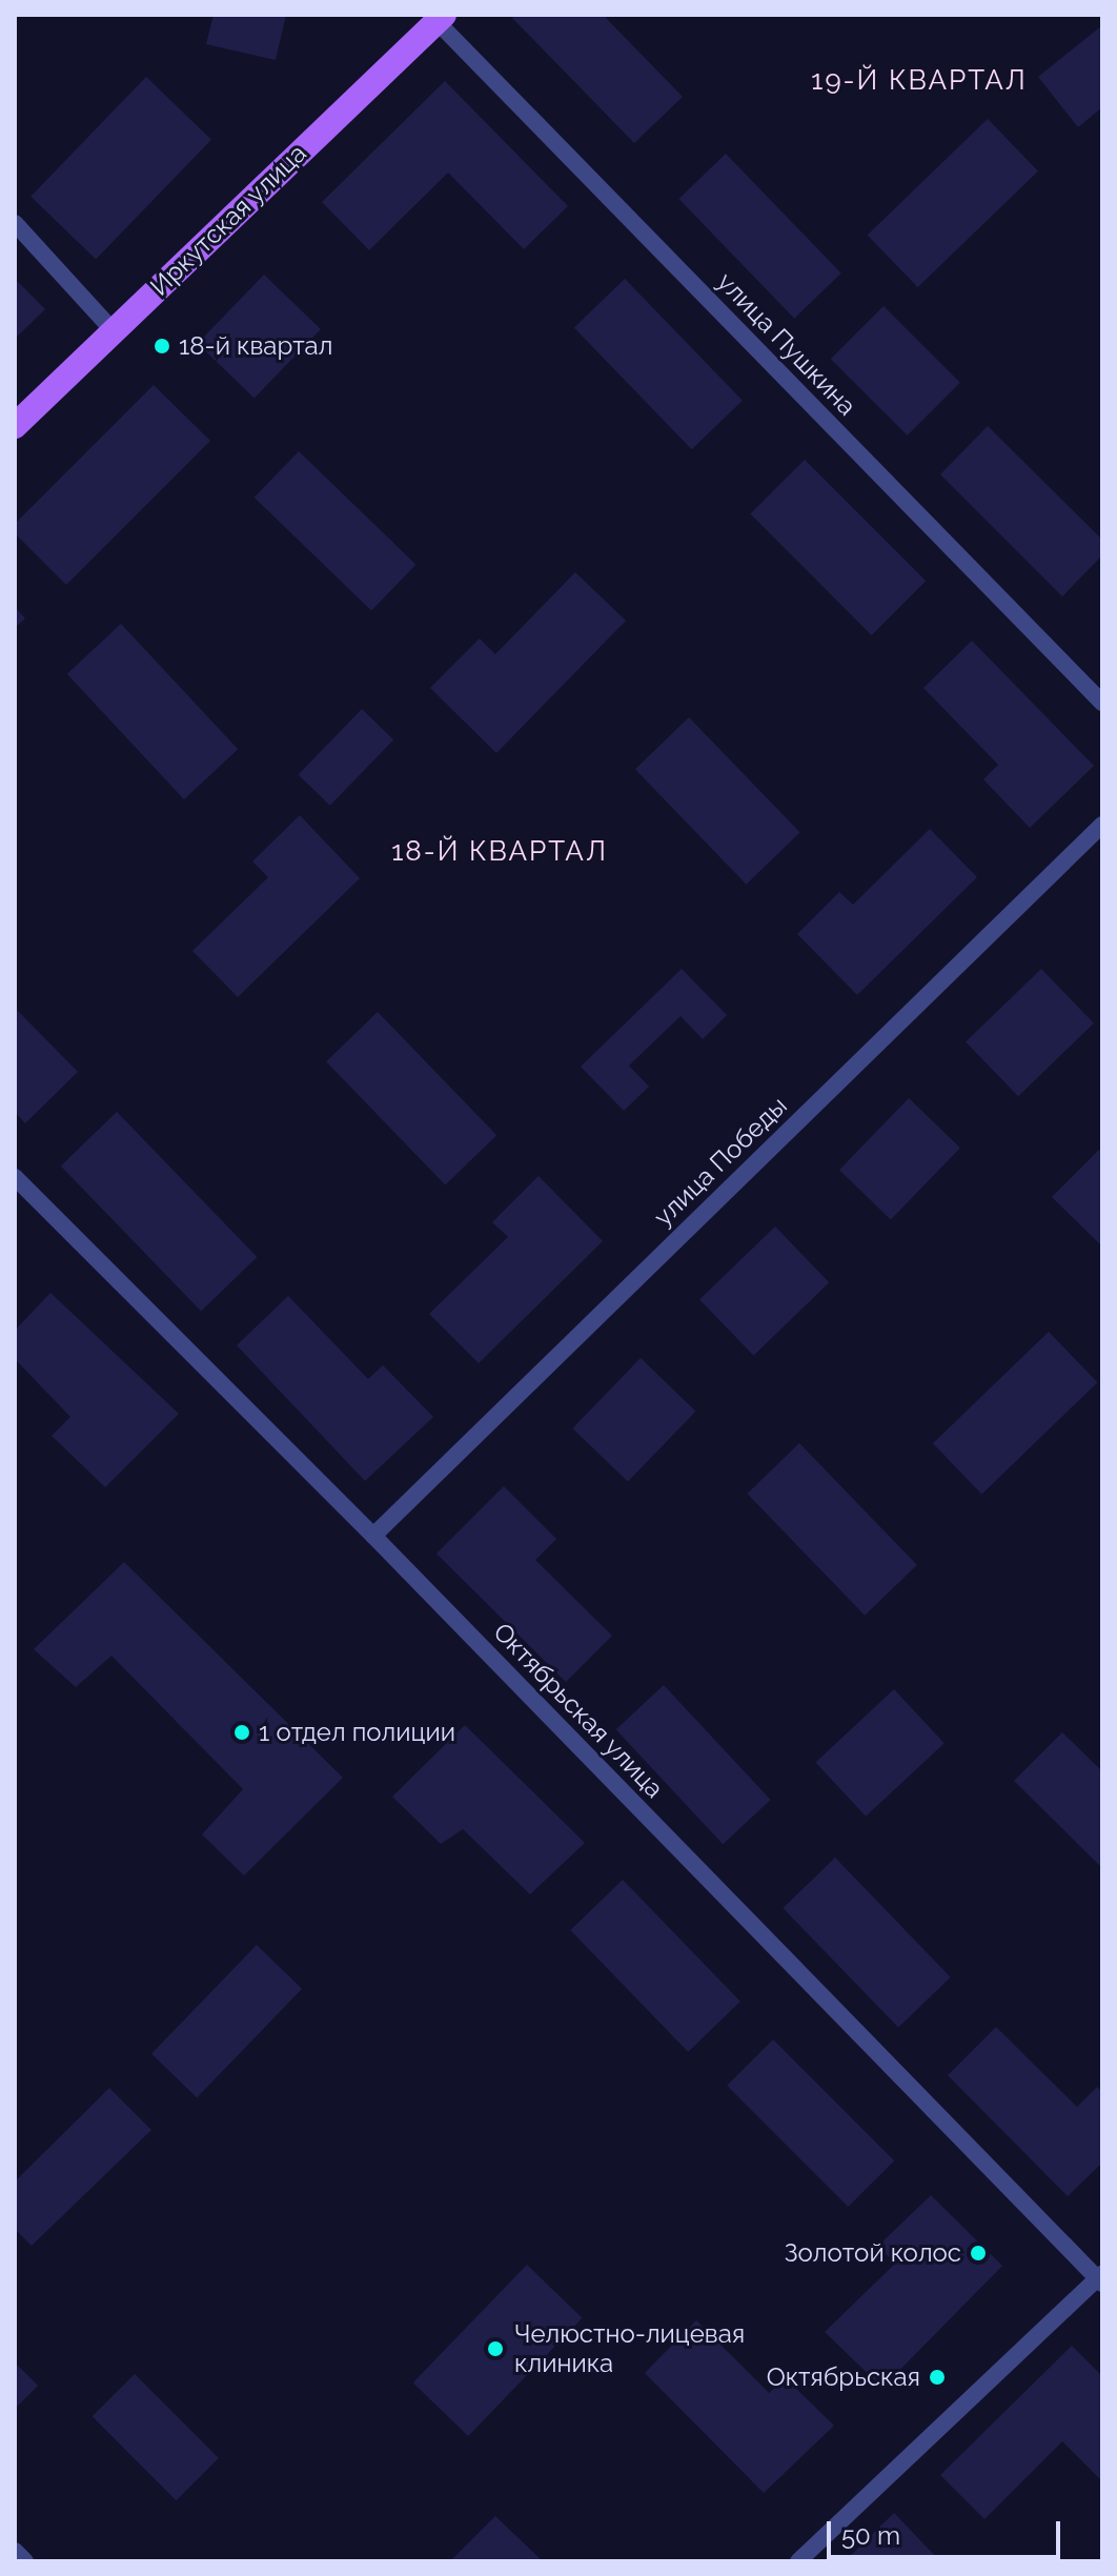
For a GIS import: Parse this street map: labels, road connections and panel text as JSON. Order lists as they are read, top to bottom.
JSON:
{
  "streets": {
    "main road": ["Иркутская улица"],
    "street": ["улица Пушкина", "улица Победы", "Октябрьская улица"]
  },
  "crossings": [
    ["Иркутская улица", "улица Пушкина"],
    ["улица Победы", "Октябрьская улица"]
  ],
  "districts": ["19-Й КВАРТАЛ", "18-Й КВАРТАЛ"],
  "places": [
    "18-й квартал",
    "1 отдел полиции",
    "Золотой колос",
    "Челюстно-лицевая клиника",
    "Октябрьская"
  ],
  "scale_bar": "50 m"
}
